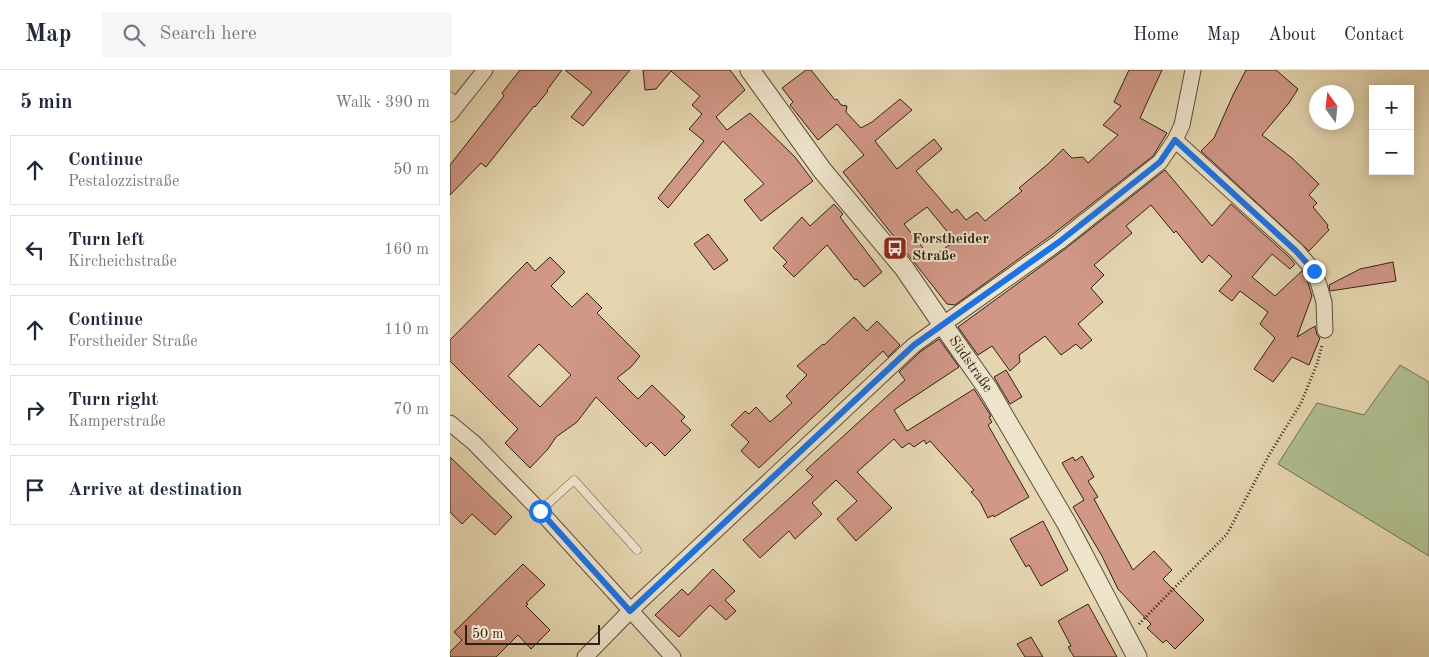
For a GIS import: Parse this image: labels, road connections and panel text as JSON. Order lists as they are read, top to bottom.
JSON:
{
  "streets": {
    "street": ["Südstraße"]
  },
  "places": {
    "bus stop": ["Forstheider Straße"]
  },
  "scale_bar": "50 m",
  "north": "top",
  "page": {
    "header": "Map",
    "search": "Search here",
    "nav": [
      "Home",
      "Map",
      "About",
      "Contact"
    ],
    "heading": ["5 min", "Walk · 390 m"],
    "map_buttons": ["+", "−"],
    "list": [
      ["Continue", "Pestalozzistraße", "50 m"],
      ["Turn left", "Kircheichstraße", "160 m"],
      ["Continue", "Forstheider Straße", "110 m"],
      ["Turn right", "Kamperstraße", "70 m"],
      "Arrive at destination"
    ],
    "scale": "50 m"
  }
}
